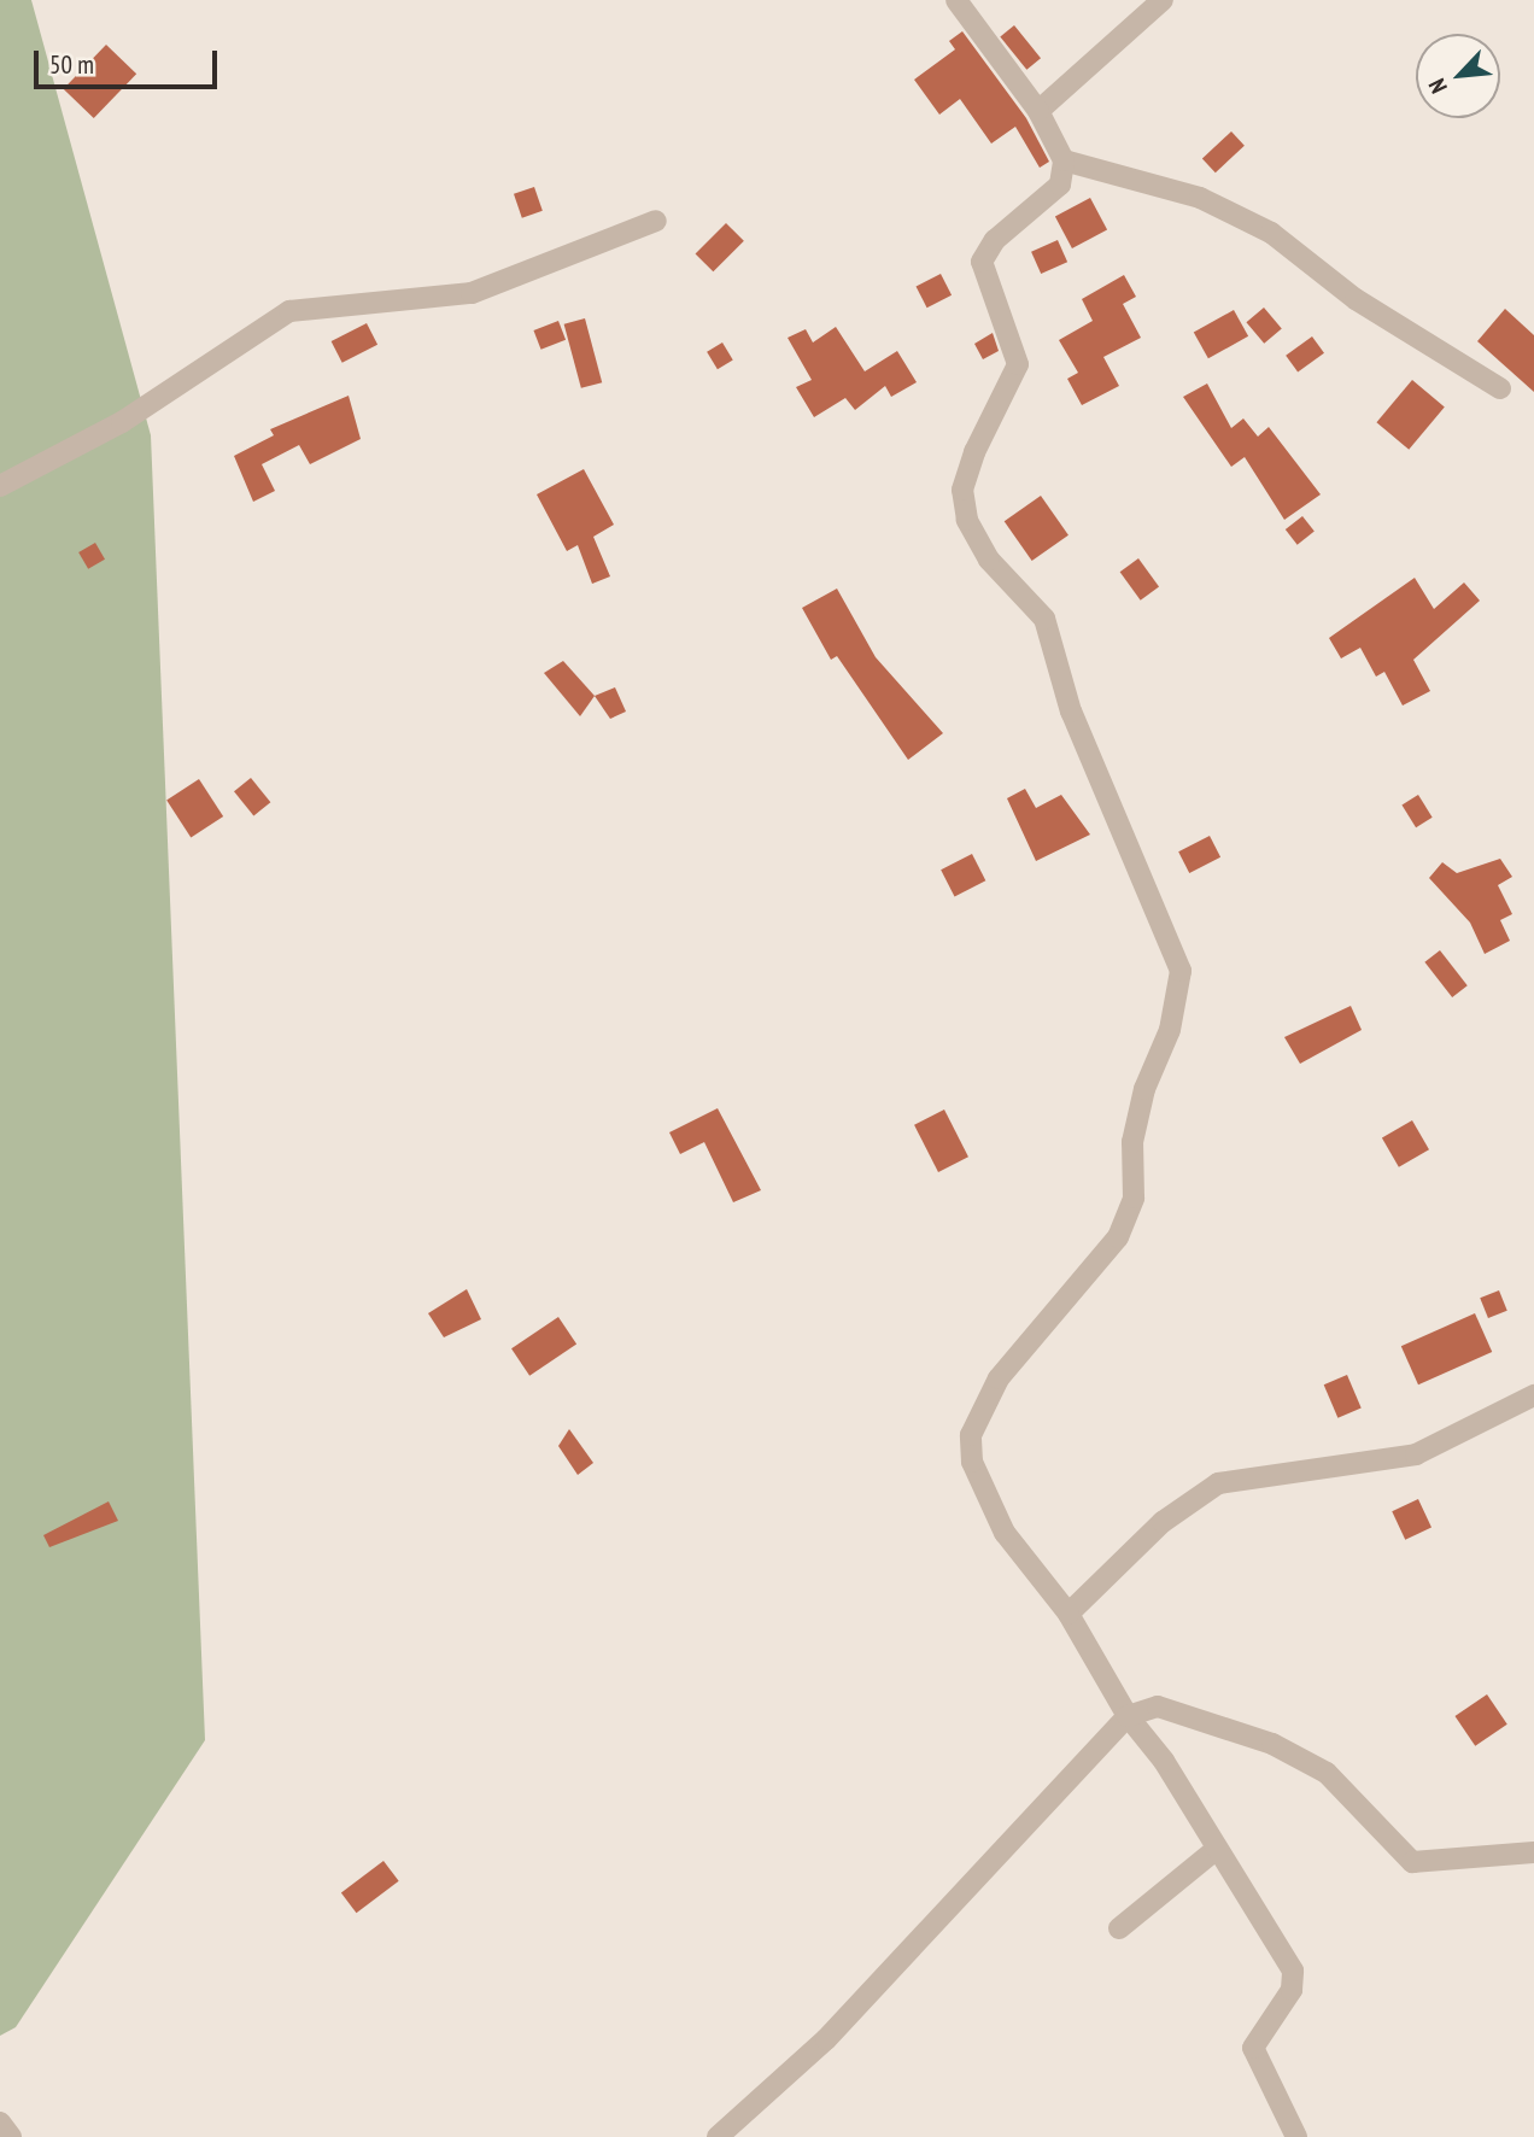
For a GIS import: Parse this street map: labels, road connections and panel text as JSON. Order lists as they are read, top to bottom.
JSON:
{
  "scale_bar": "50 m",
  "north": "bottom left"
}
